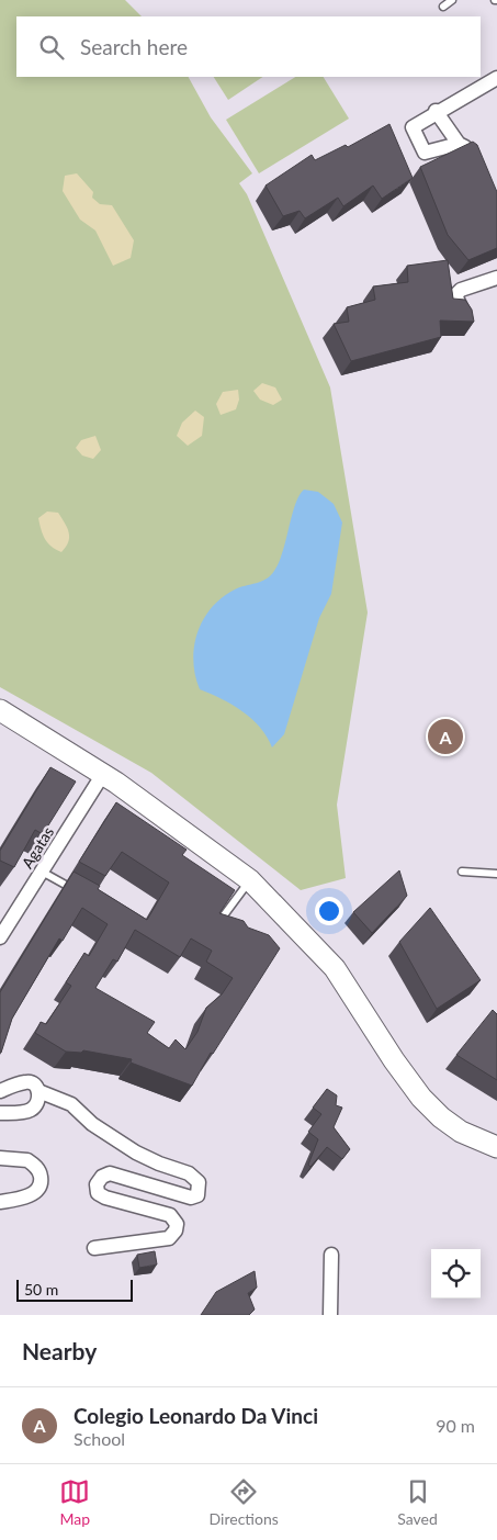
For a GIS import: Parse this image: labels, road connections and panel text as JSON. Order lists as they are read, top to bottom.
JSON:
{
  "streets": {
    "street": ["Agatas"]
  },
  "scale_bar": "50 m",
  "page": {
    "search": "Search here",
    "pins": "A",
    "scale": "50 m",
    "heading": "Nearby",
    "list": [
      {
        "mark": "A",
        "name": "Colegio Leonardo Da Vinci",
        "note": "School",
        "value": "90 m"
      }
    ],
    "nav": ["Map", "Directions", "Saved"]
  }
}
